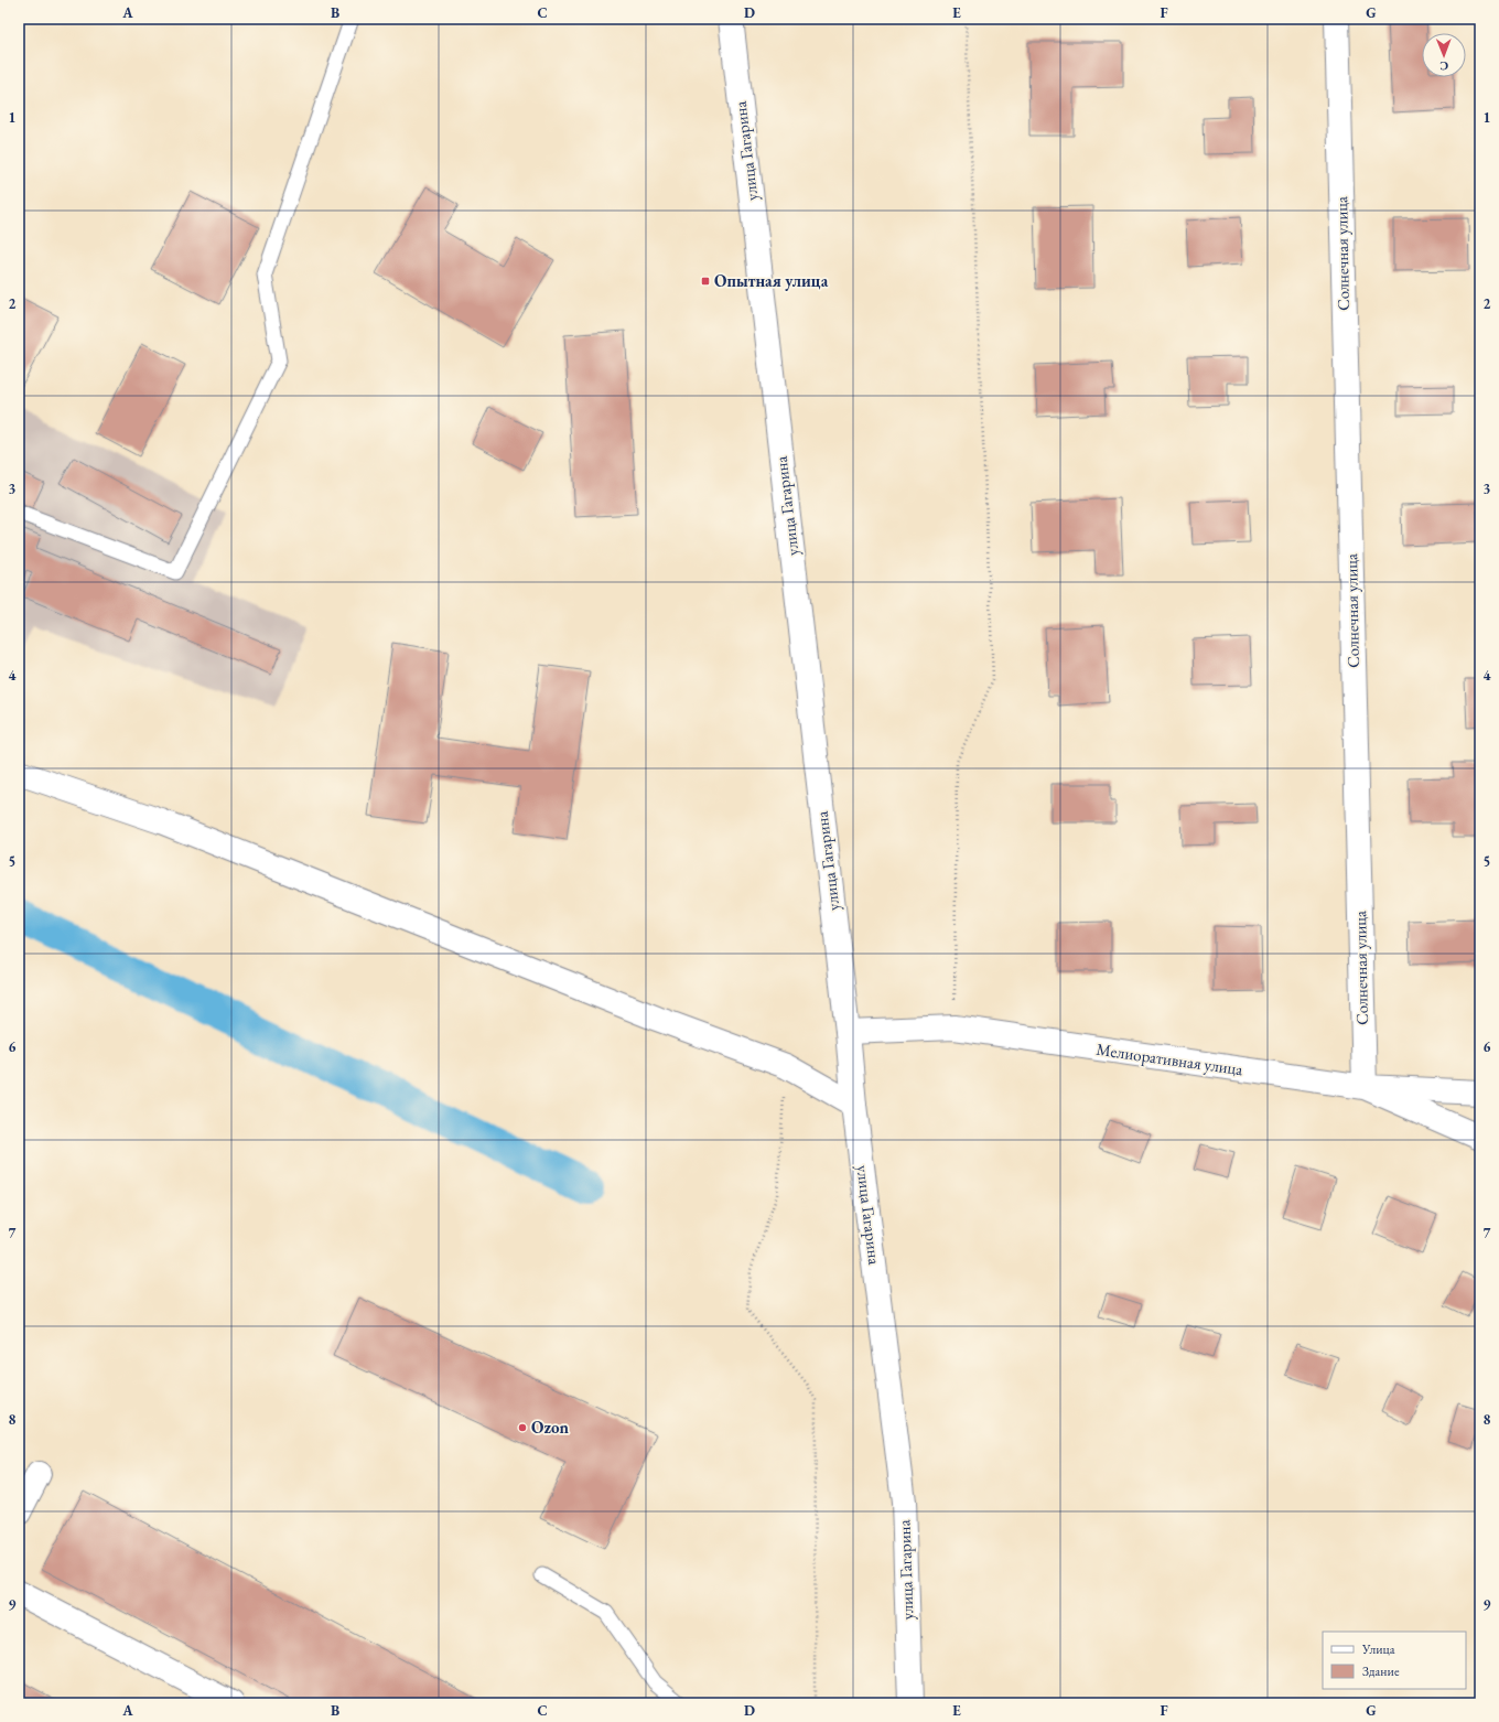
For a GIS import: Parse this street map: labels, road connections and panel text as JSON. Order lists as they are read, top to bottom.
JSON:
{
  "streets": {
    "street": ["улица Гагарина", "Солнечная улица", "Мелиоративная улица"]
  },
  "crossings": [
    ["улица Гагарина", "Мелиоративная улица"],
    ["Солнечная улица", "Мелиоративная улица"]
  ],
  "places": {
    "transit": ["Опытная улица"],
    "other": ["Ozon"]
  },
  "legend": ["Улица", "Здание"],
  "north": "bottom",
  "grid": {
    "columns": [
      "A",
      "B",
      "C",
      "D",
      "E",
      "F",
      "G"
    ],
    "rows": [
      "1",
      "2",
      "3",
      "4",
      "5",
      "6",
      "7",
      "8",
      "9"
    ]
  }
}
